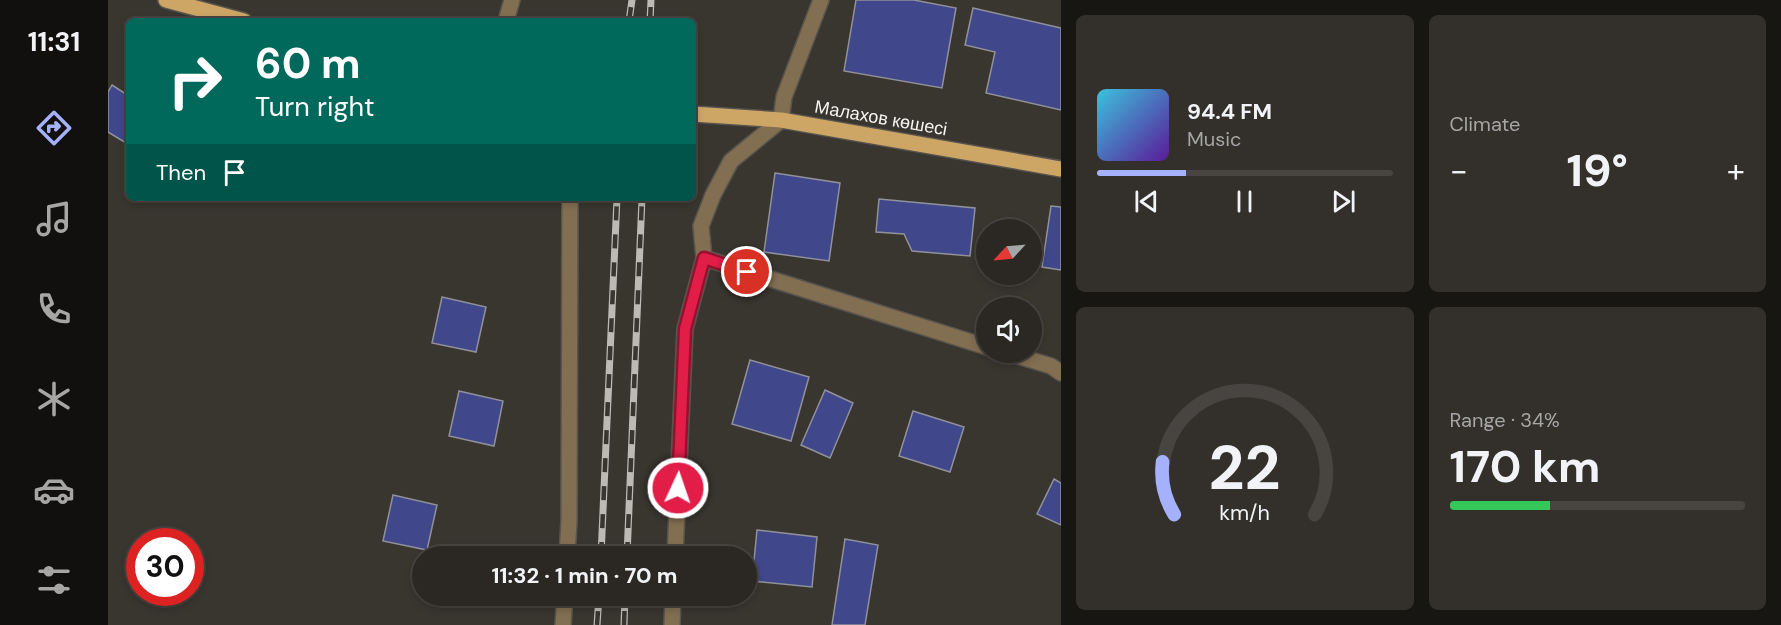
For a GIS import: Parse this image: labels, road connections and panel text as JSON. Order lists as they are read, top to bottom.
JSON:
{
  "streets": {
    "main road": ["Малахов көшесі"]
  },
  "north": "bottom left",
  "page": {
    "tabs": "11:31",
    "tile": [
      "Climate",
      ["Range · 34%", "170 km"]
    ],
    "turn": ["60 m", "Turn right"],
    "song": ["94.4 FM", "Music"],
    "then": "Then",
    "heat": ["−", "19°", "+"],
    "limit": "30",
    "trip": "11:32 · 1 min · 70 m",
    "gauge": ["22", "km/h"]
  }
}
